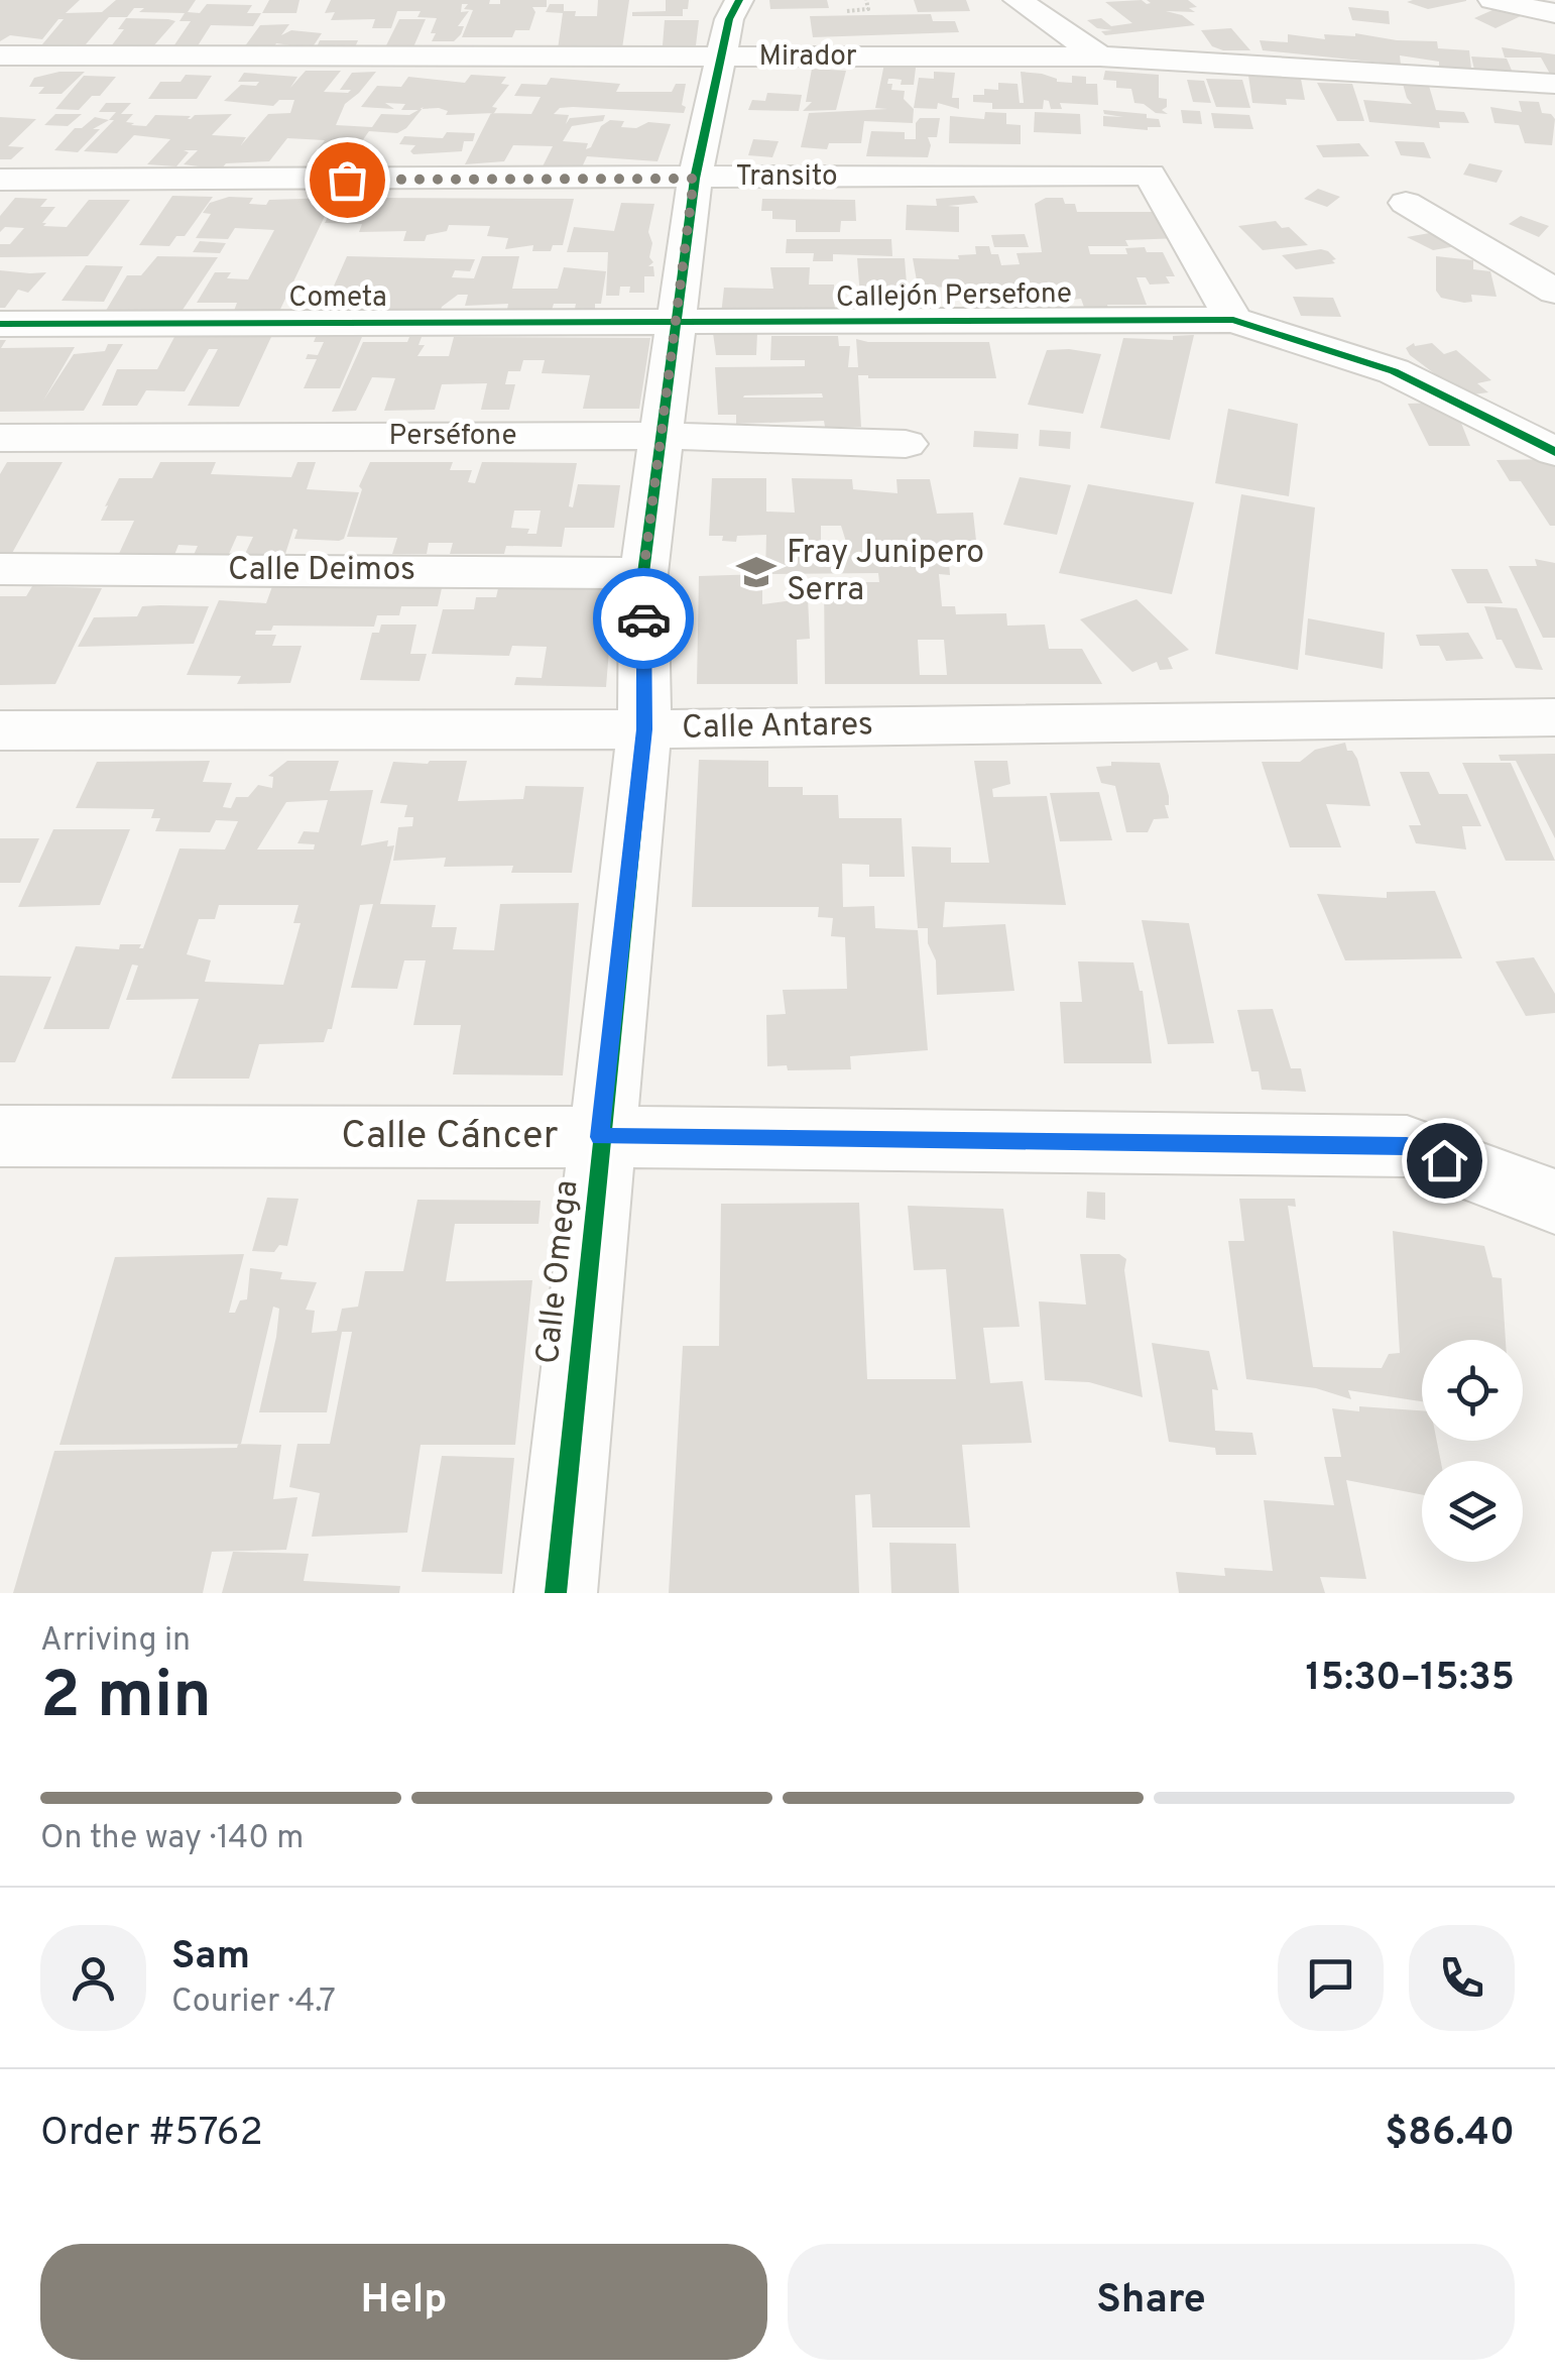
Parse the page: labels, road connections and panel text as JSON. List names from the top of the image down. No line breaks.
{"streets":{"street":["Mirador","Transito","Callejón Persefone","Cometa","Perséfone","Calle Deimos","Calle Antares","Calle Cáncer","Calle Omega"]},"crossings":[["Mirador","Calle Omega"],["Transito","Callejón Persefone"],["Transito","Calle Omega"],["Callejón Persefone","Cometa"],["Callejón Persefone","Calle Omega"],["Cometa","Calle Omega"],["Perséfone","Calle Omega"],["Calle Deimos","Calle Omega"],["Calle Antares","Calle Omega"],["Calle Cáncer","Calle Omega"]],"places":{"school or university":["Fray Junipero Serra"]},"page":{"heading":["2 min","Arriving in","15:30–15:35"],"panel":["Sam","Courier · 4.7","Order #5762","$86.40"],"bar":"On the way · 140 m","buttons":["Help","Share"]}}
